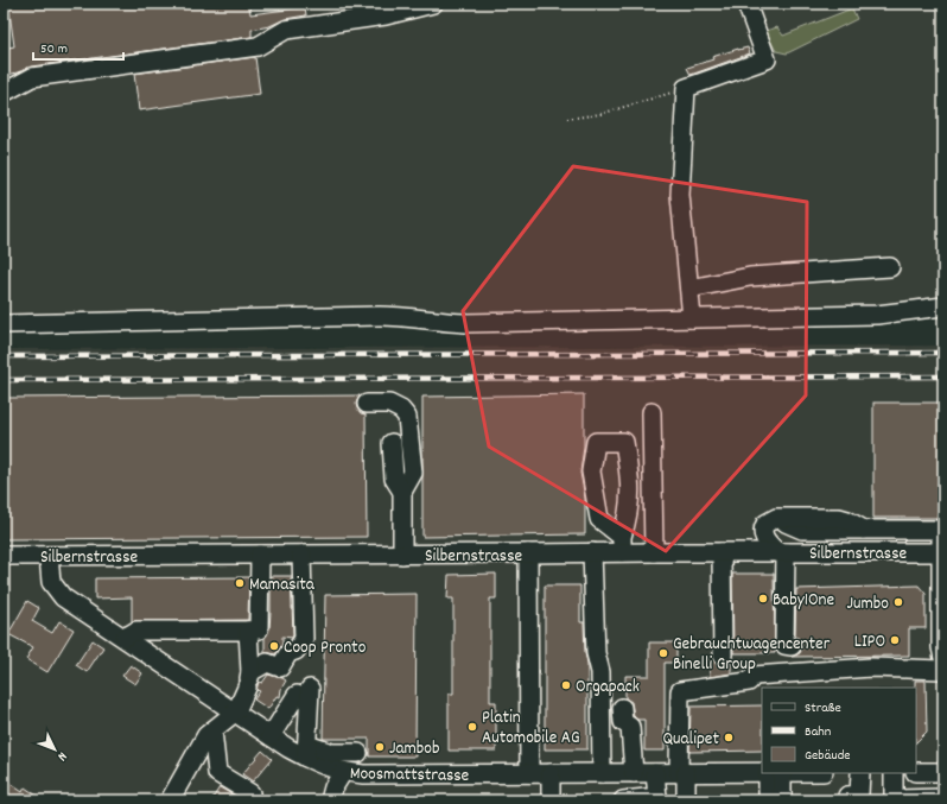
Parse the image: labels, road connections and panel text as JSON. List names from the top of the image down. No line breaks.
{"streets":{"street":["Silbernstrasse","Moosmattstrasse"]},"crossings":[["Silbernstrasse","Moosmattstrasse"]],"places":["Mamasita","Baby1One","Jumbo","LIPO","Coop Pronto","Gebrauchtwagencenter Binelli Group","Orgapack","Platin Automobile AG","Qualipet","Jambob"],"legend":["Straße","Bahn","Gebäude"],"scale_bar":"50 m","north":"bottom right"}
